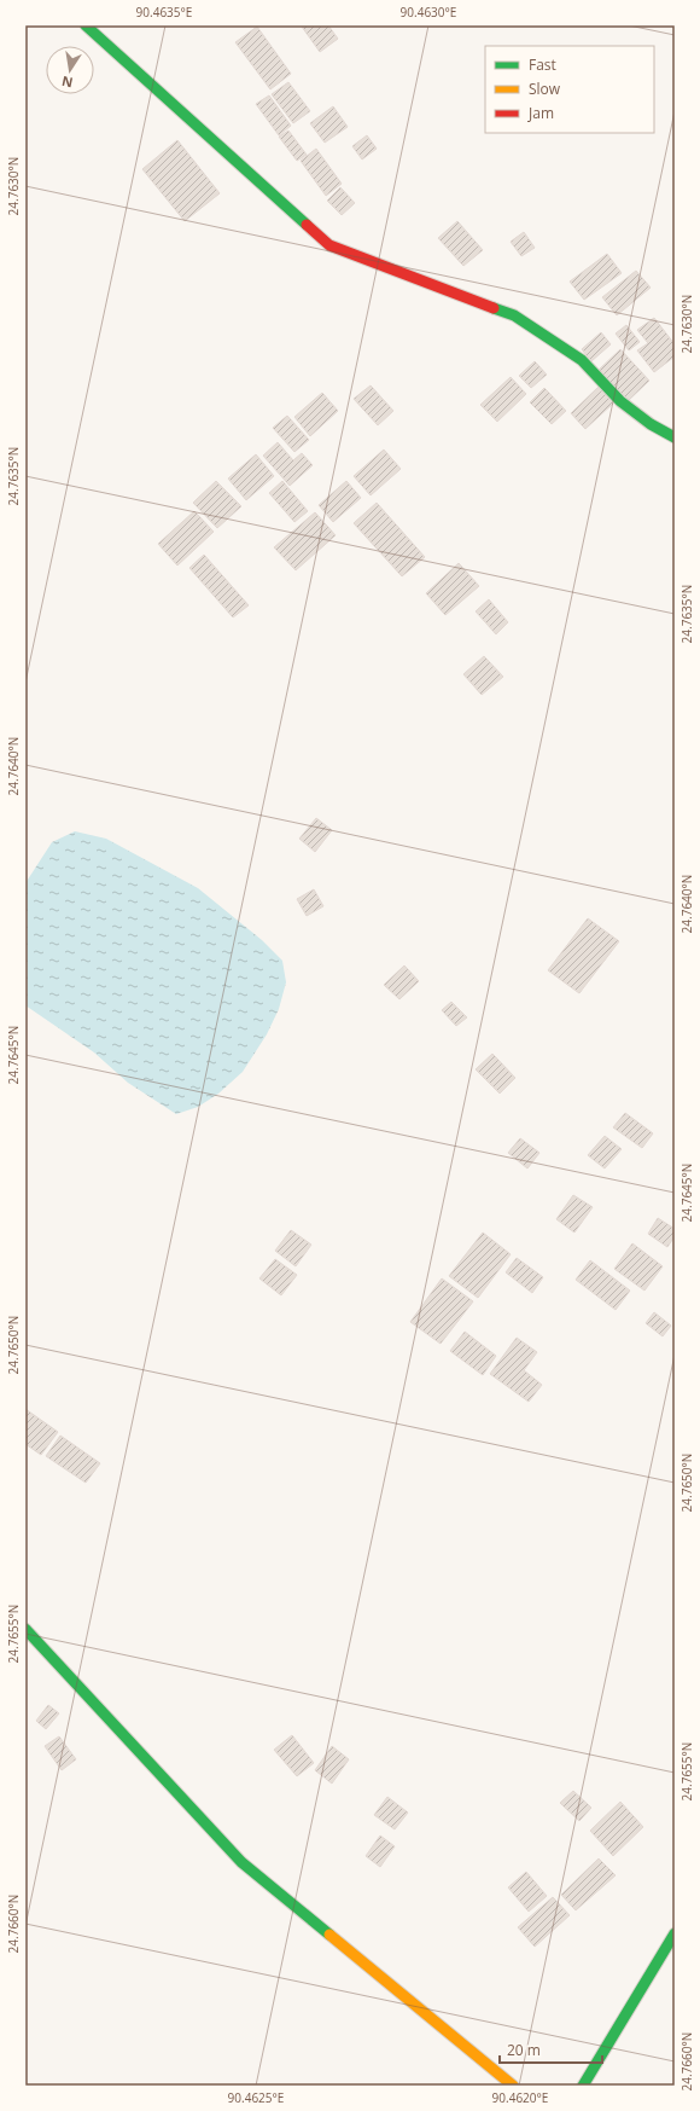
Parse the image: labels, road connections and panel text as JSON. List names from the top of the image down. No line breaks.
{"legend":["Fast","Slow","Jam"],"scale_bar":"20 m","north":"bottom","coordinates":["90.4635°E","90.4630°E","24.7630°N","24.7635°N","24.7640°N","24.7645°N","24.7650°N","24.7655°N","24.7660°N","90.4625°E","90.4620°E"]}
